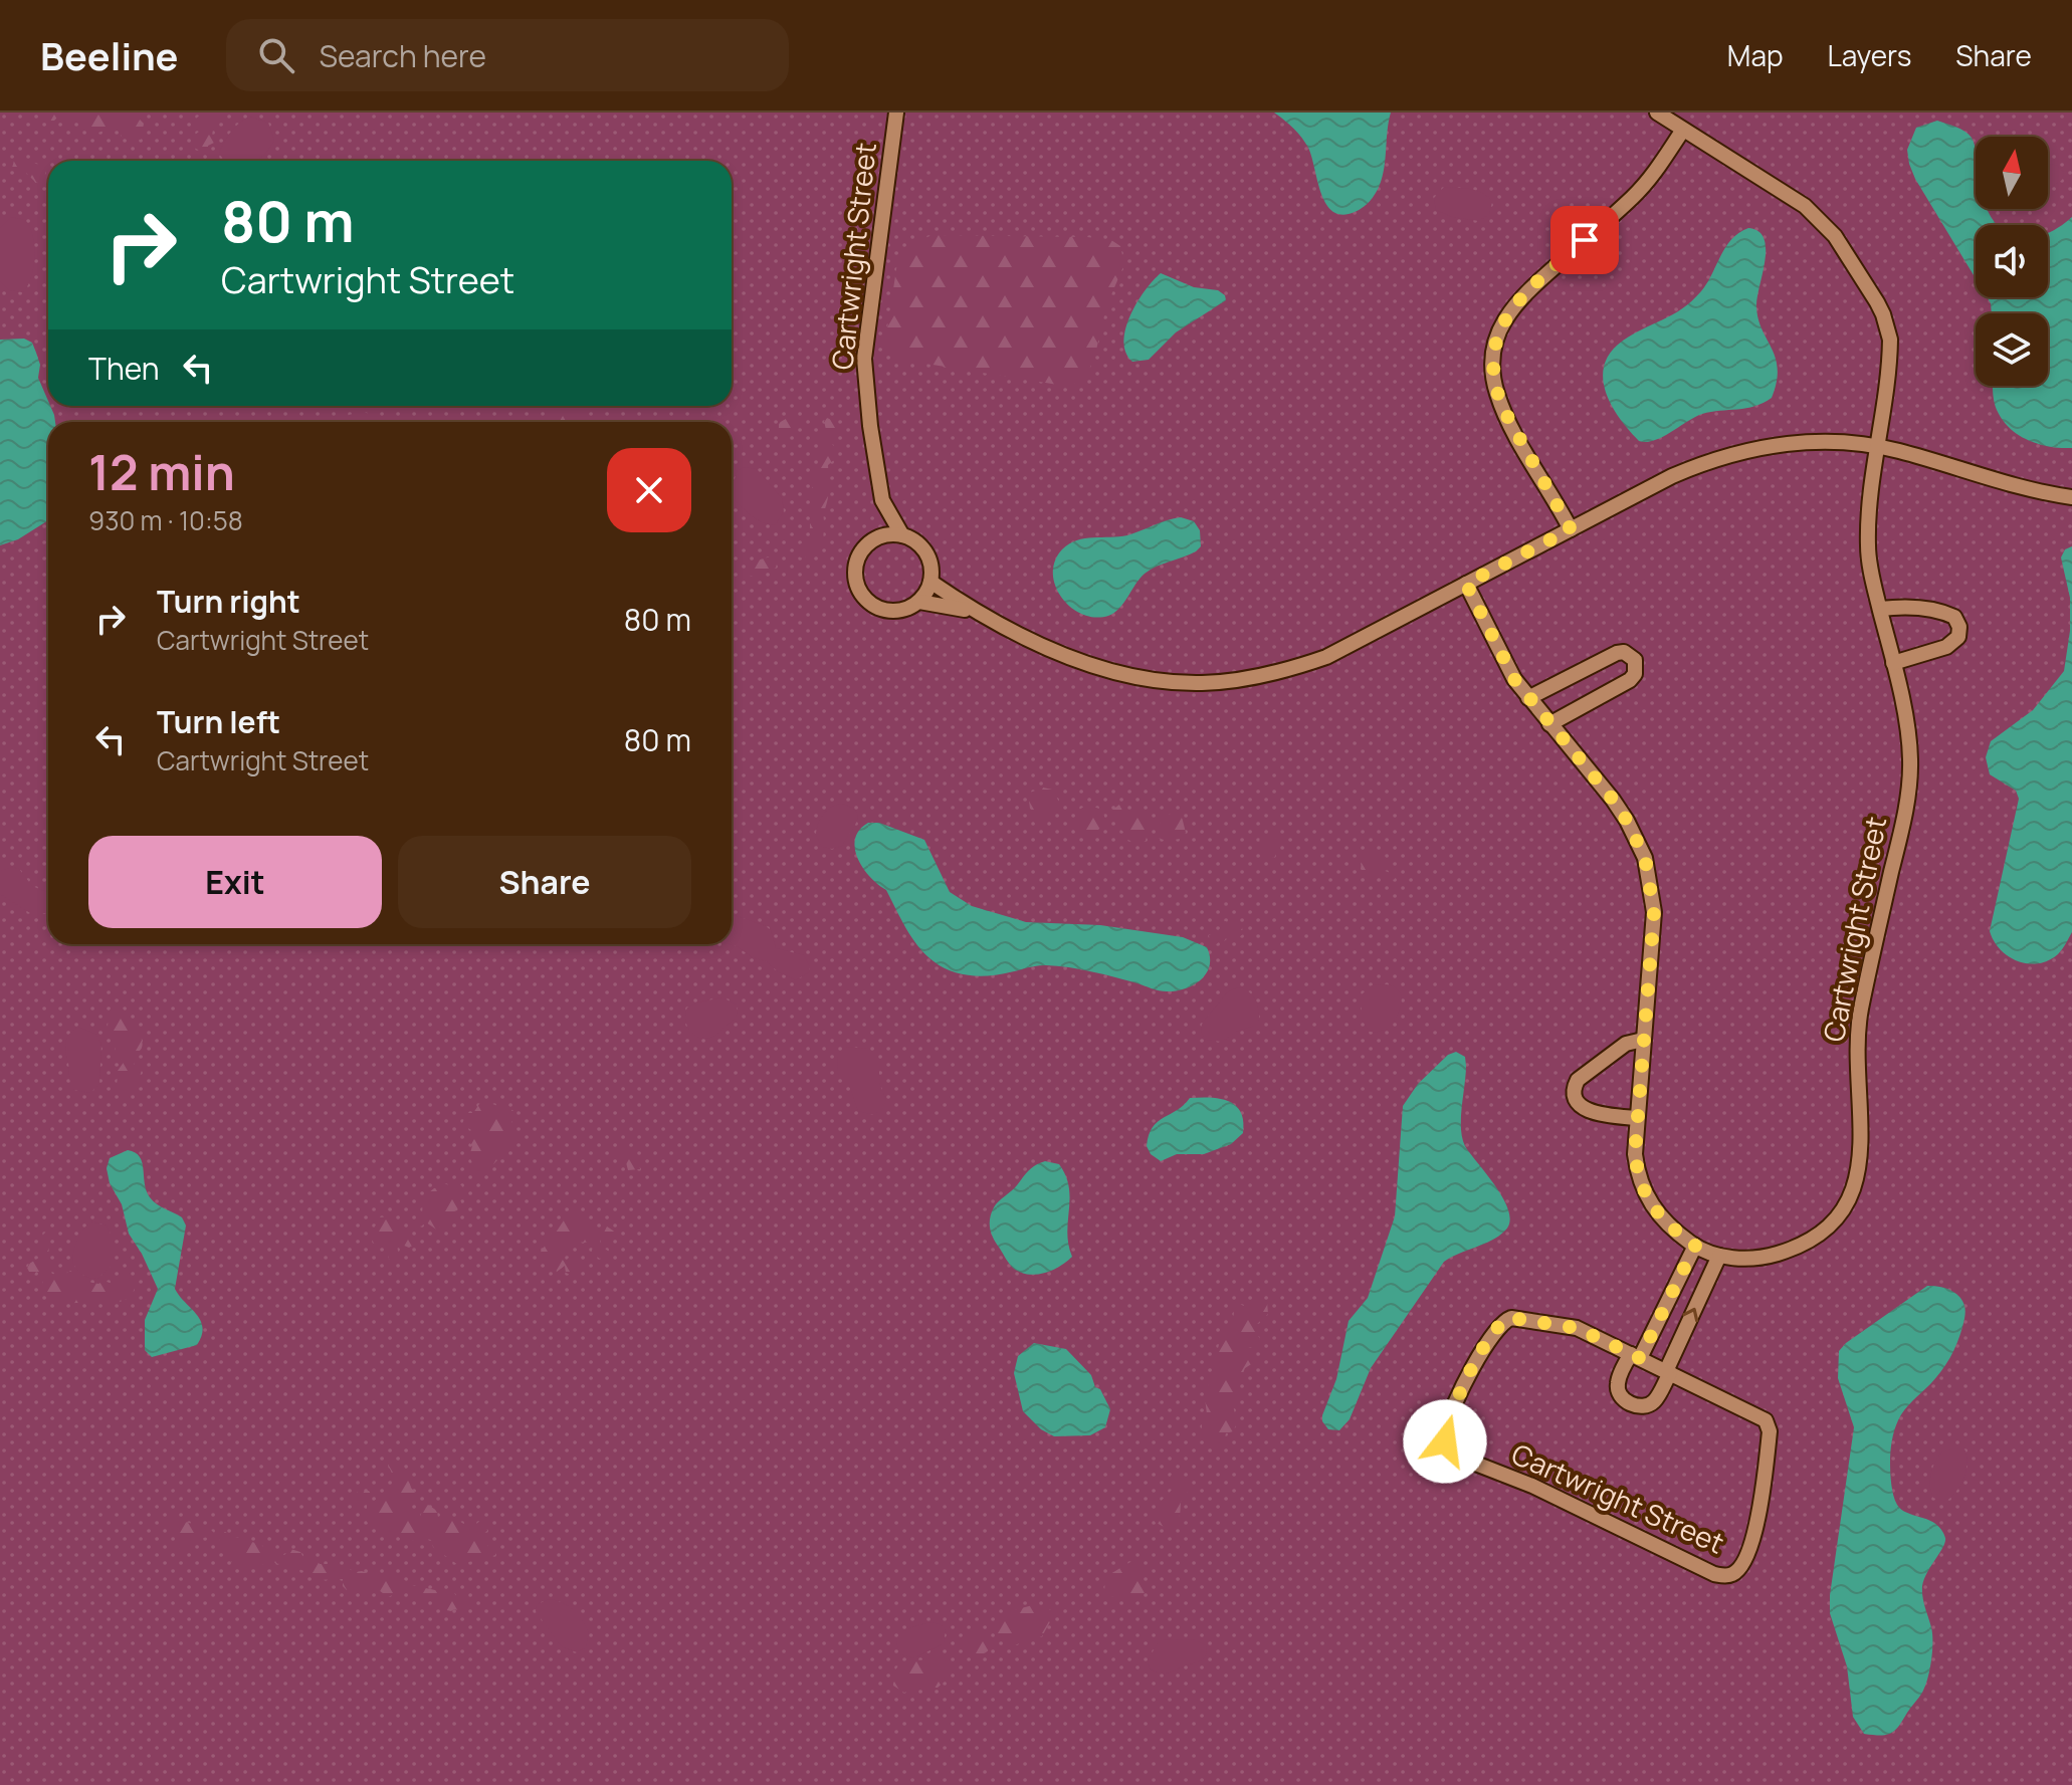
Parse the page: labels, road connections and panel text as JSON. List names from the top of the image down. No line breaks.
{"streets":{"street":["Cartwright Street"]},"north":"top","page":{"header":"Beeline","search":"Search here","nav":["Map","Layers","Share"],"turn":["80 m","Cartwright Street"],"then":"Then","heading":["12 min","930 m · 10:58"],"list":[{"name":"Turn right","note":"Cartwright Street","value":"80 m"},{"name":"Turn left","note":"Cartwright Street","value":"80 m"}],"buttons":["Exit","Share"]}}
